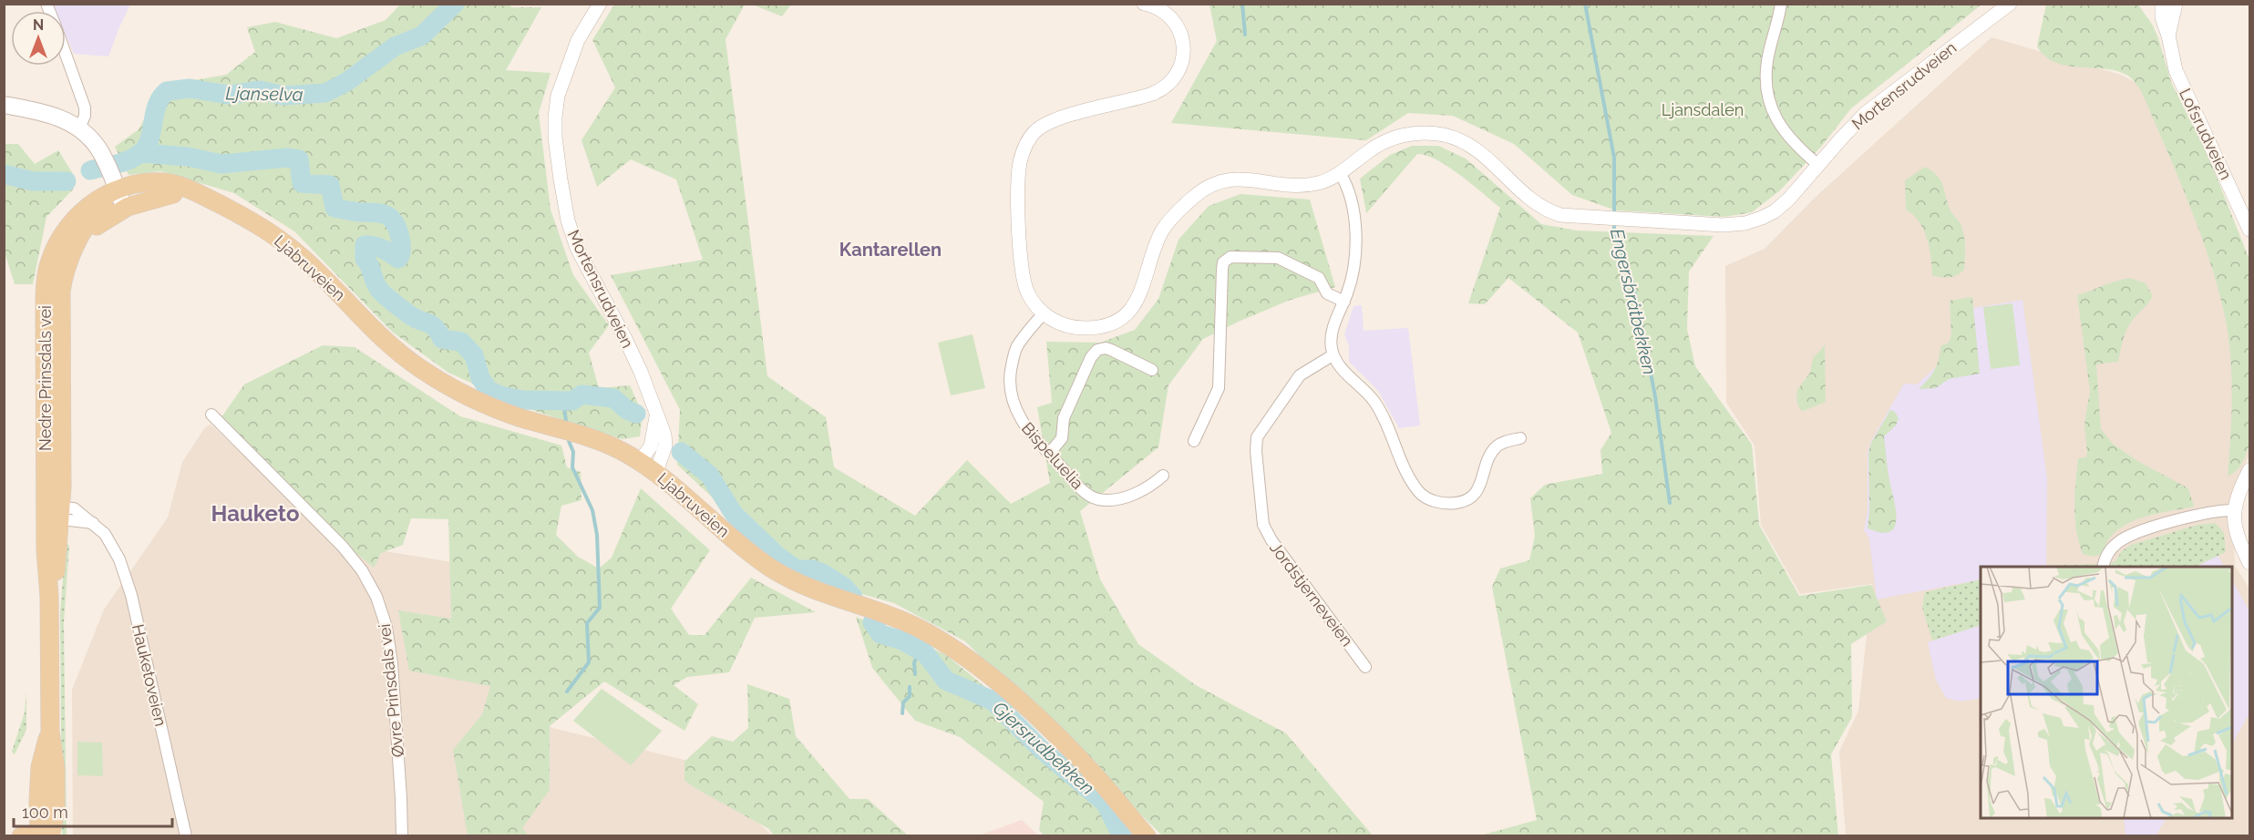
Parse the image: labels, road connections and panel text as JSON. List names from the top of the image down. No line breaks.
{"streets":{"main road":["Ljabruveien","Nedre Prinsdals vei"],"street":["Mortensrudveien","Lofsrudveien","Bispeluelia","Jordstjerneveien","Hauketoveien","Øvre Prinsdals vei"]},"crossings":[["Mortensrudveien","Ljabruveien"],["Mortensrudveien","Bispeluelia"],["Ljabruveien","Nedre Prinsdals vei"],["Nedre Prinsdals vei","Hauketoveien"]],"districts":["Kantarellen","Hauketo"],"water":["Ljanselva","Engersbråtbekken","Gjersrudbekken"],"parks":["Ljansdalen"],"scale_bar":"100 m","north":"top"}
